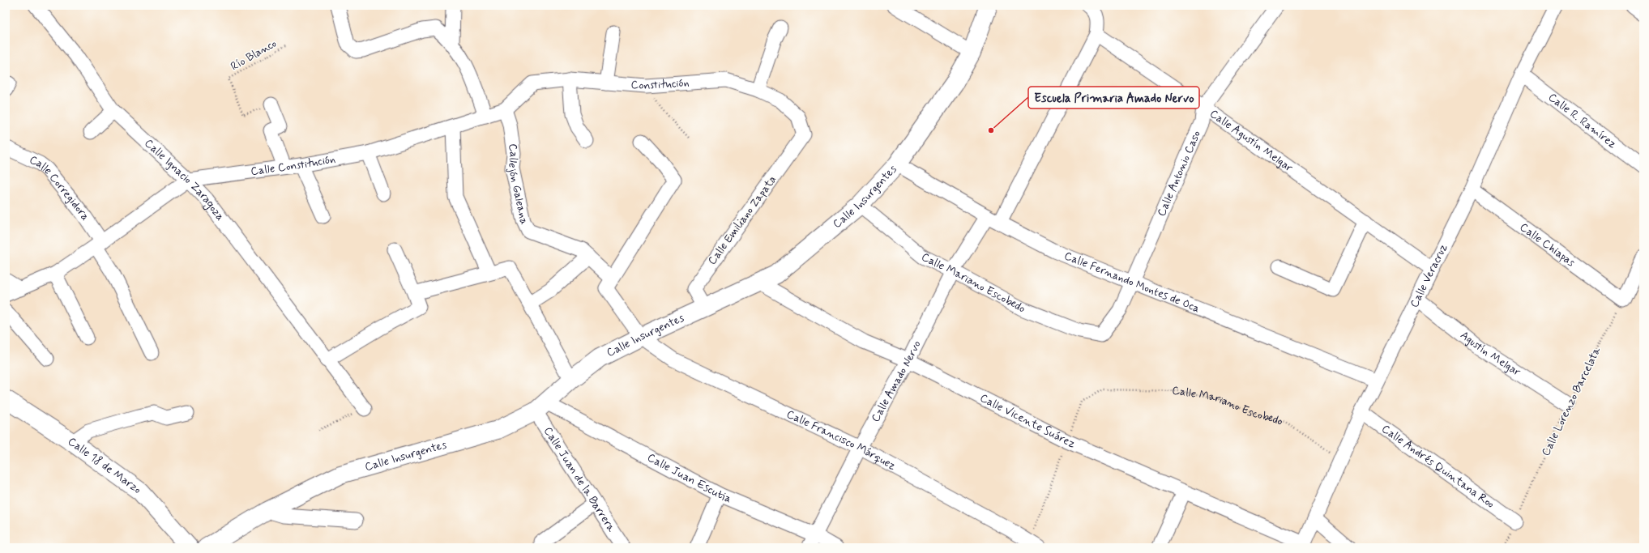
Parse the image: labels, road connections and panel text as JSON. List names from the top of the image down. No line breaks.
{"streets":{"main road":["Calle Insurgentes","Calle 18 de Marzo"],"street":["Constitución","Calle R. Ramírez","Calle Agustín Melgar","Calle Constitución","Calle Antonio Caso","Calle Ignacio Zaragoza","Callejón Galeana","Calle Corregidora","Calle Emiliano Zapata","Calle Chiapas","Calle Veracruz","Calle Mariano Escobedo","Calle Fernando Montes de Oca","Agustín Melgar","Calle Amado Nervo","Calle Vicente Suárez","Calle Francisco Márquez","Calle Andrés Quintana Roo","Calle Juan Escutia","Calle Juan de la Barrera"],"path":["Río Blanco","Calle Lorenzo Barcelata"]},"crossings":[["Constitución","Calle Constitución"],["Constitución","Callejón Galeana"],["Constitución","Calle Emiliano Zapata"],["Calle R. Ramírez","Calle Veracruz"],["Calle Agustín Melgar","Calle Antonio Caso"],["Calle Agustín Melgar","Calle Veracruz"],["Calle Constitución","Calle Ignacio Zaragoza"],["Calle Constitución","Callejón Galeana"],["Calle Constitución","Calle Corregidora"],["Calle Antonio Caso","Calle Mariano Escobedo"],["Calle Antonio Caso","Calle Fernando Montes de Oca"],["Calle Insurgentes","Calle Emiliano Zapata"],["Calle Insurgentes","Calle Mariano Escobedo"],["Calle Insurgentes","Calle Fernando Montes de Oca"],["Calle Insurgentes","Calle Vicente Suárez"],["Calle Insurgentes","Calle Francisco Márquez"],["Calle Insurgentes","Calle Juan Escutia"],["Calle Insurgentes","Calle Juan de la Barrera"],["Calle Chiapas","Calle Veracruz"],["Calle Chiapas","Calle Lorenzo Barcelata"],["Calle Veracruz","Calle Mariano Escobedo"],["Calle Veracruz","Calle Fernando Montes de Oca"],["Calle Veracruz","Agustín Melgar"],["Calle Veracruz","Calle Vicente Suárez"],["Calle Veracruz","Calle Andrés Quintana Roo"],["Calle Mariano Escobedo","Calle Amado Nervo"],["Calle Mariano Escobedo","Calle Vicente Suárez"],["Calle Fernando Montes de Oca","Calle Amado Nervo"],["Agustín Melgar","Calle Lorenzo Barcelata"],["Calle Amado Nervo","Calle Vicente Suárez"],["Calle Amado Nervo","Calle Francisco Márquez"],["Calle Amado Nervo","Calle Juan Escutia"],["Calle Lorenzo Barcelata","Calle Andrés Quintana Roo"],["Calle Juan Escutia","Calle Juan de la Barrera"]],"places":["Escuela Primaria Amado Nervo"]}
